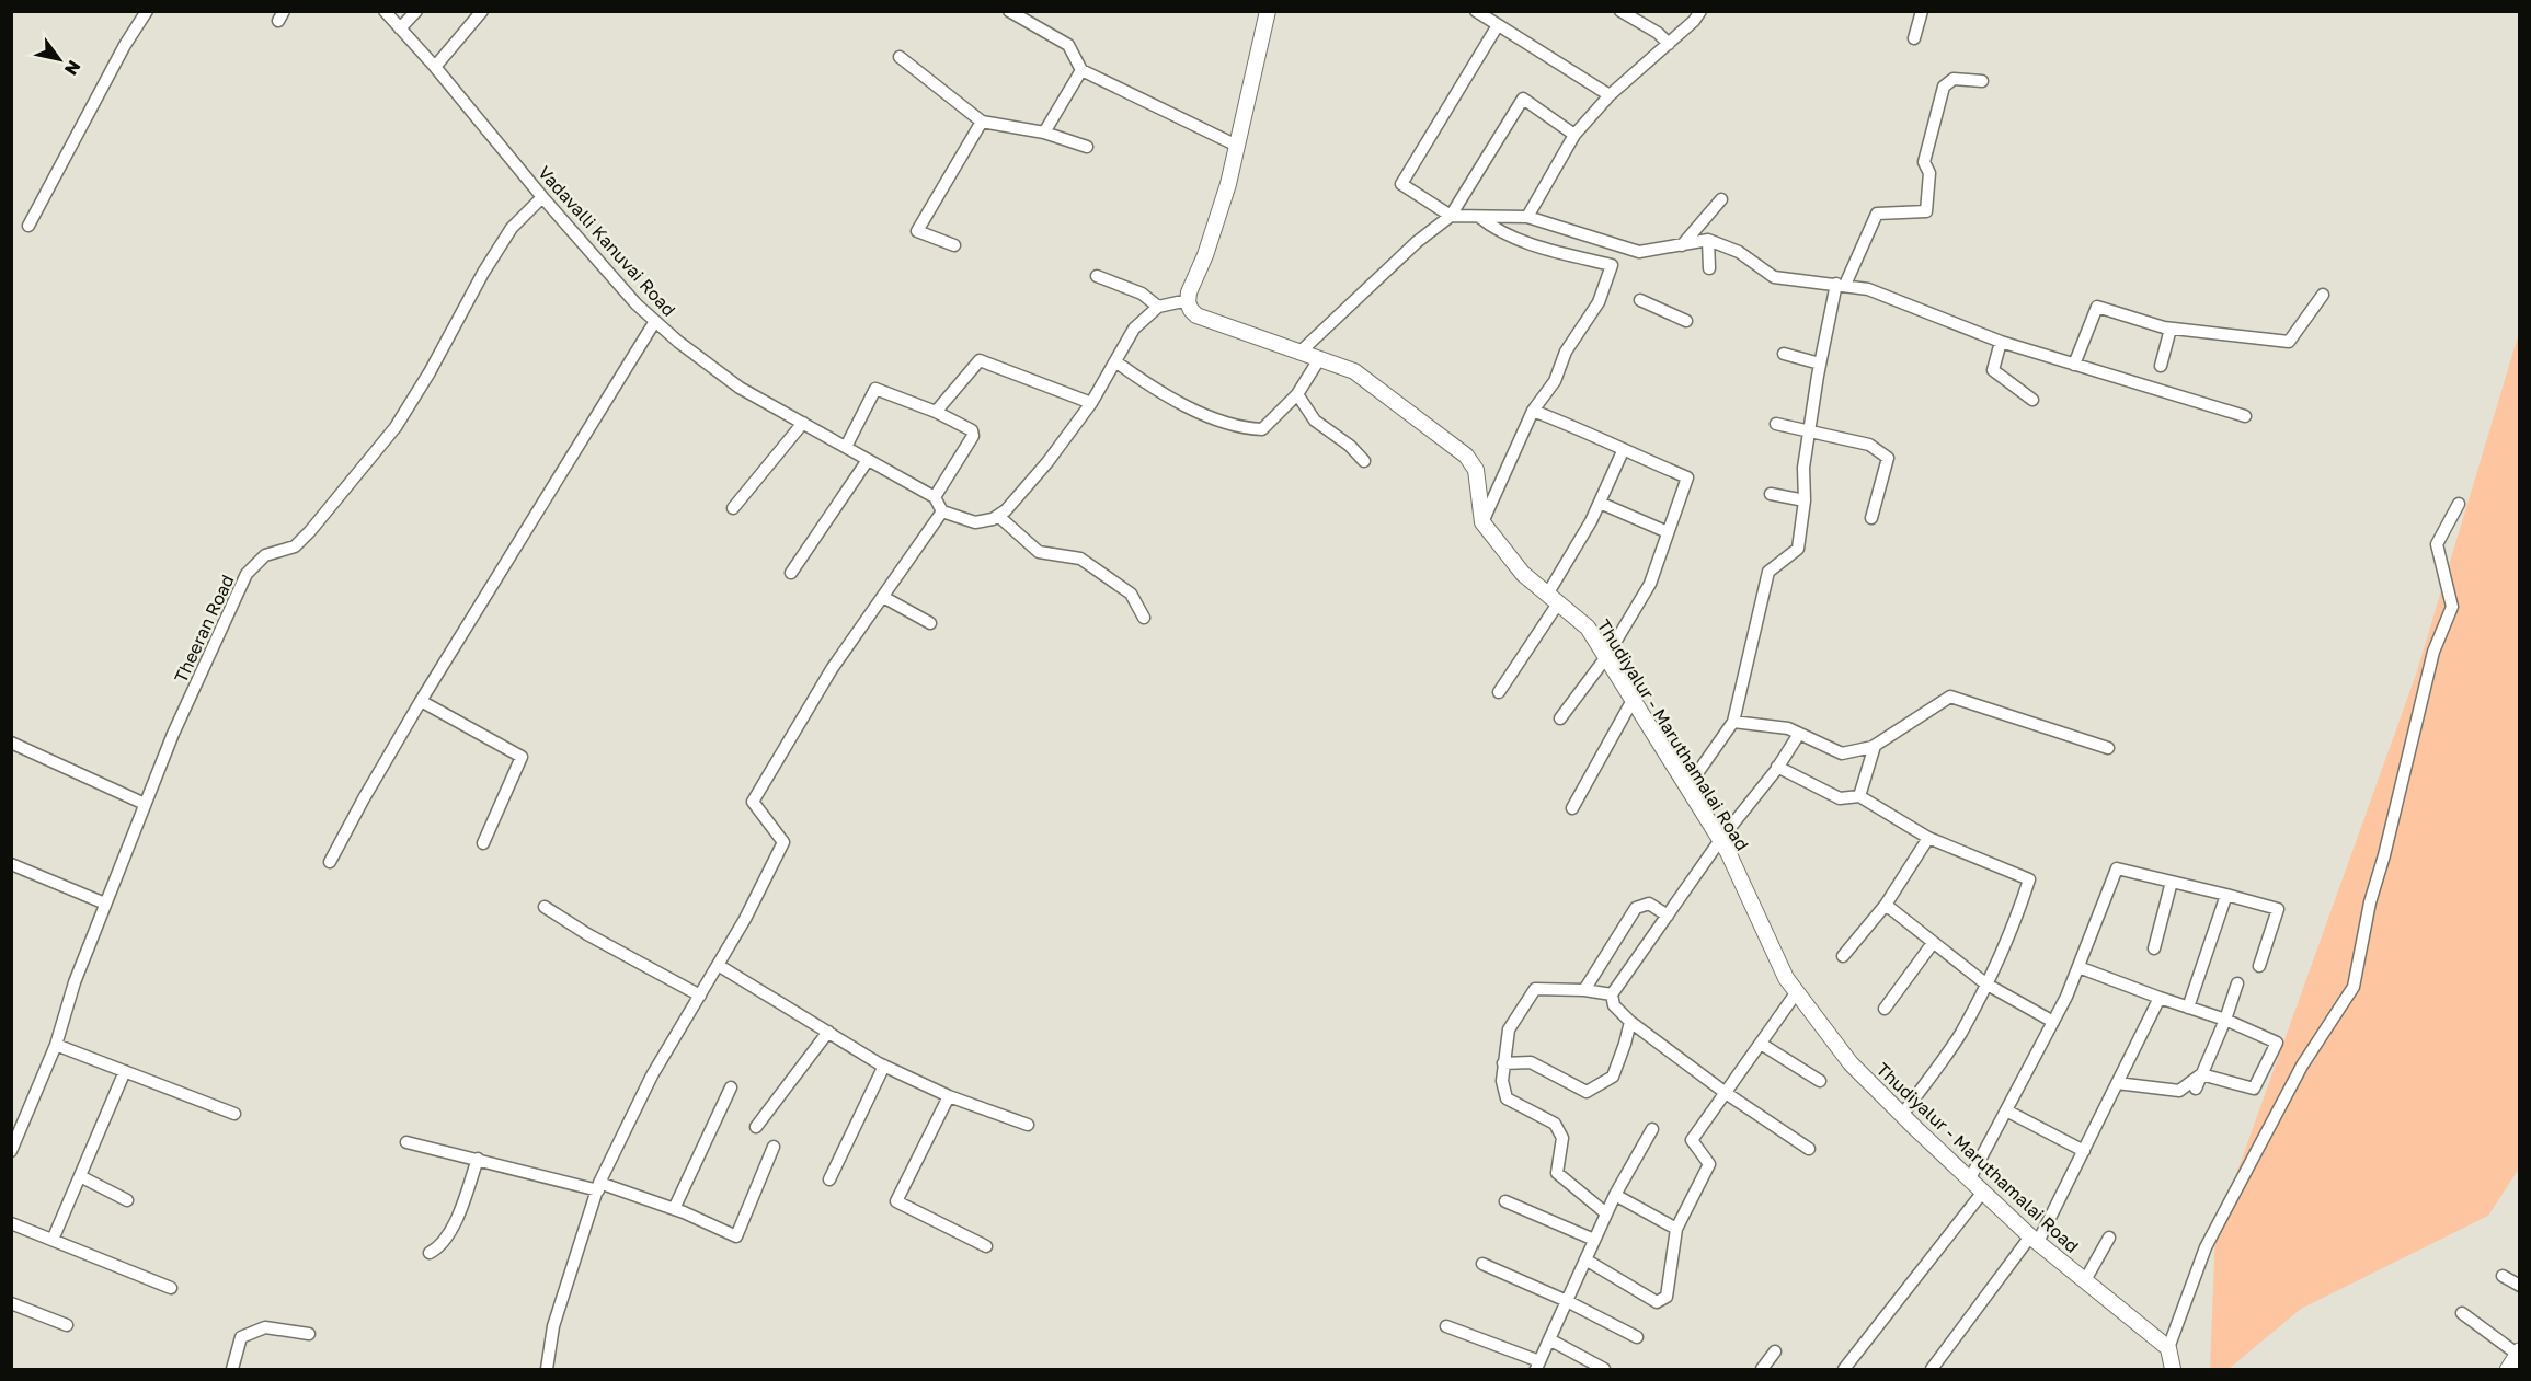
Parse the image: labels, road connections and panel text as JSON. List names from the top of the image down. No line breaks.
{"streets":{"main road":["Thudiyalur - Maruthamalai Road"],"street":["Vadavalli Kanuvai Road","Theeran Road"]},"crossings":[["Vadavalli Kanuvai Road","Theeran Road"]],"north":"bottom right"}
